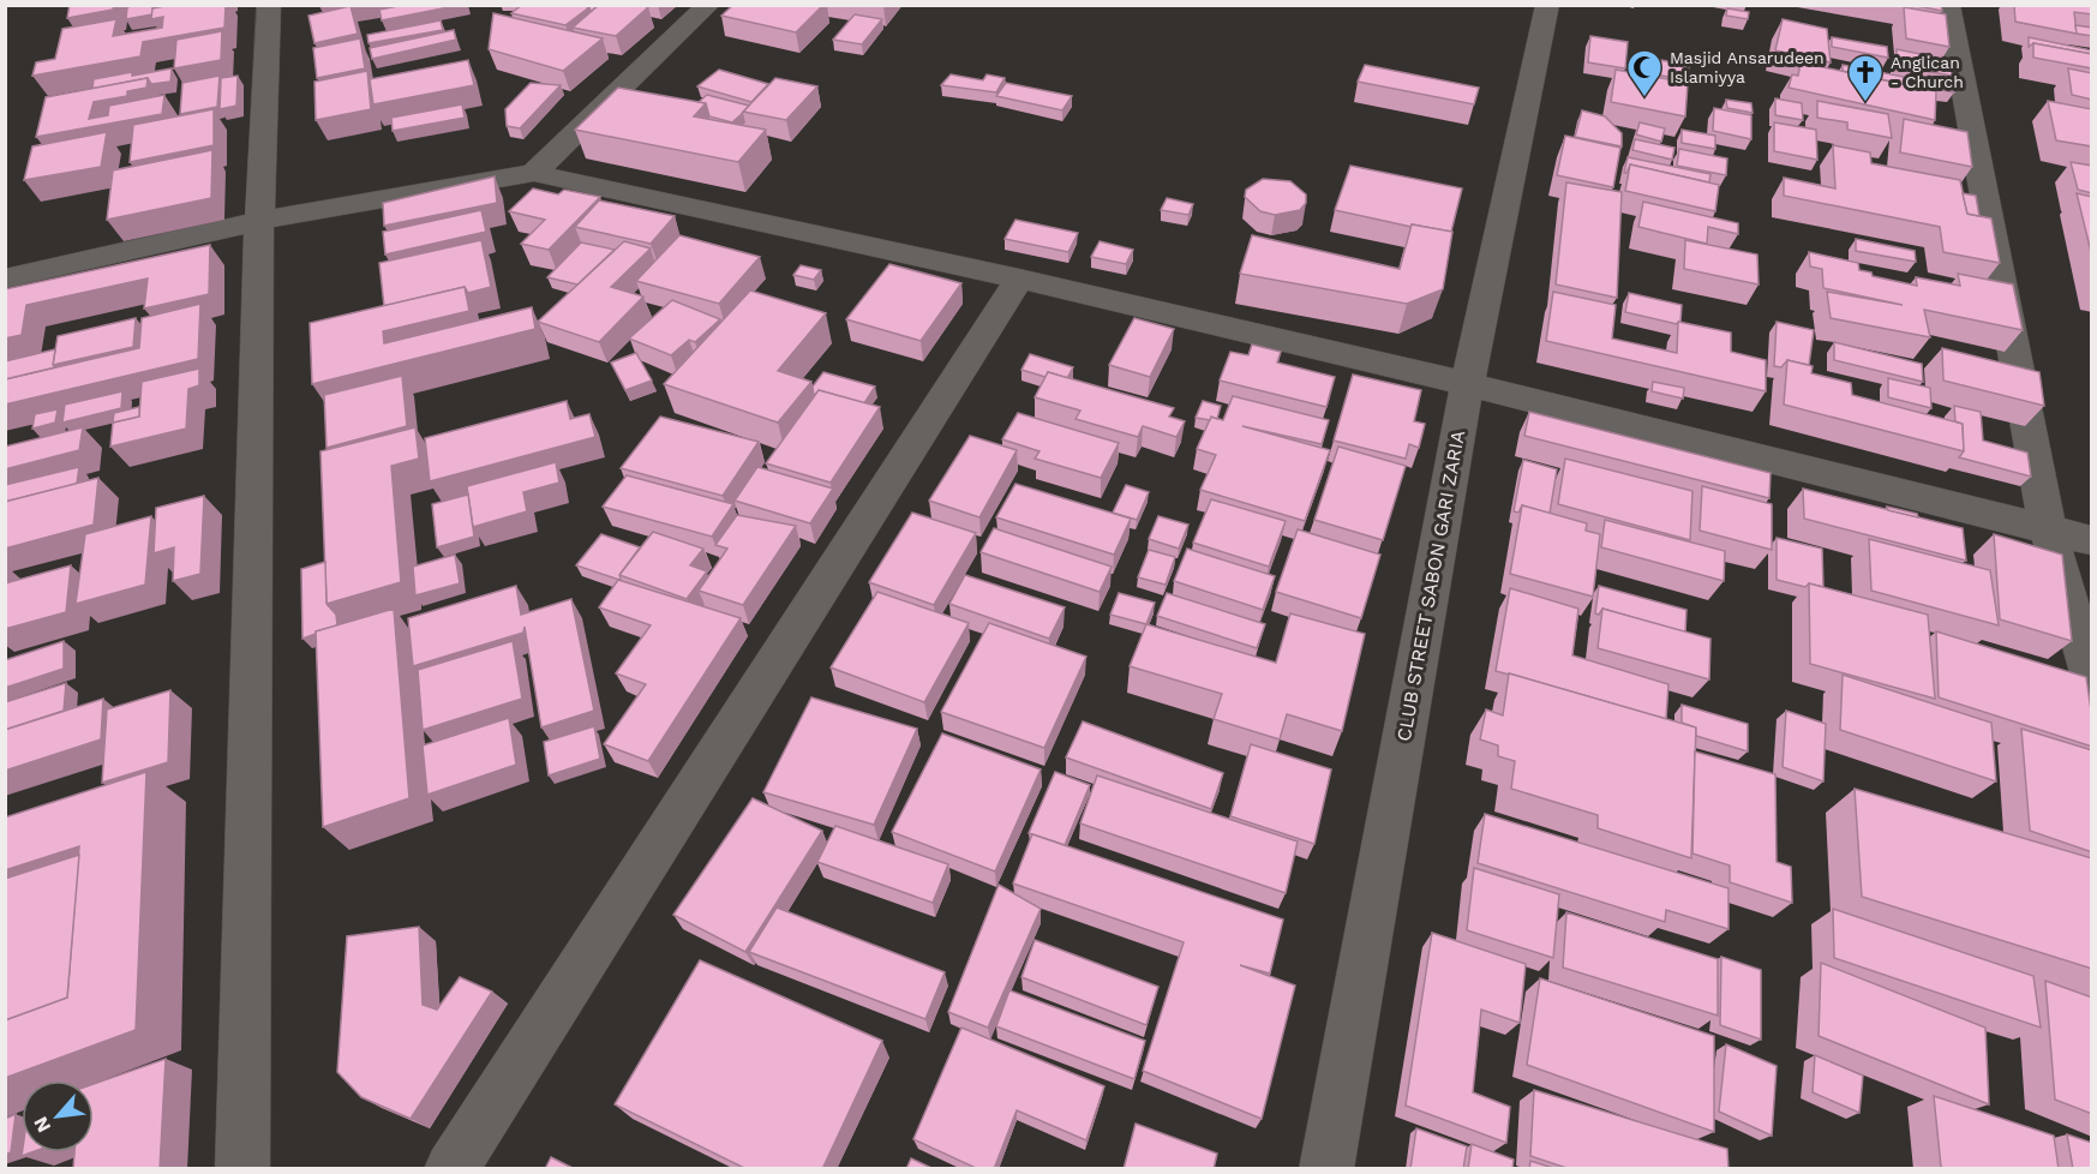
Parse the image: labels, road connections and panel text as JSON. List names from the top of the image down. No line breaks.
{"streets":{"street":["CLUB STREET SABON GARI ZARIA"]},"places":{"mosque":["Masjid Ansarudeen Islamiyya"],"church":["Anglican - Church"]},"north":"bottom left"}
